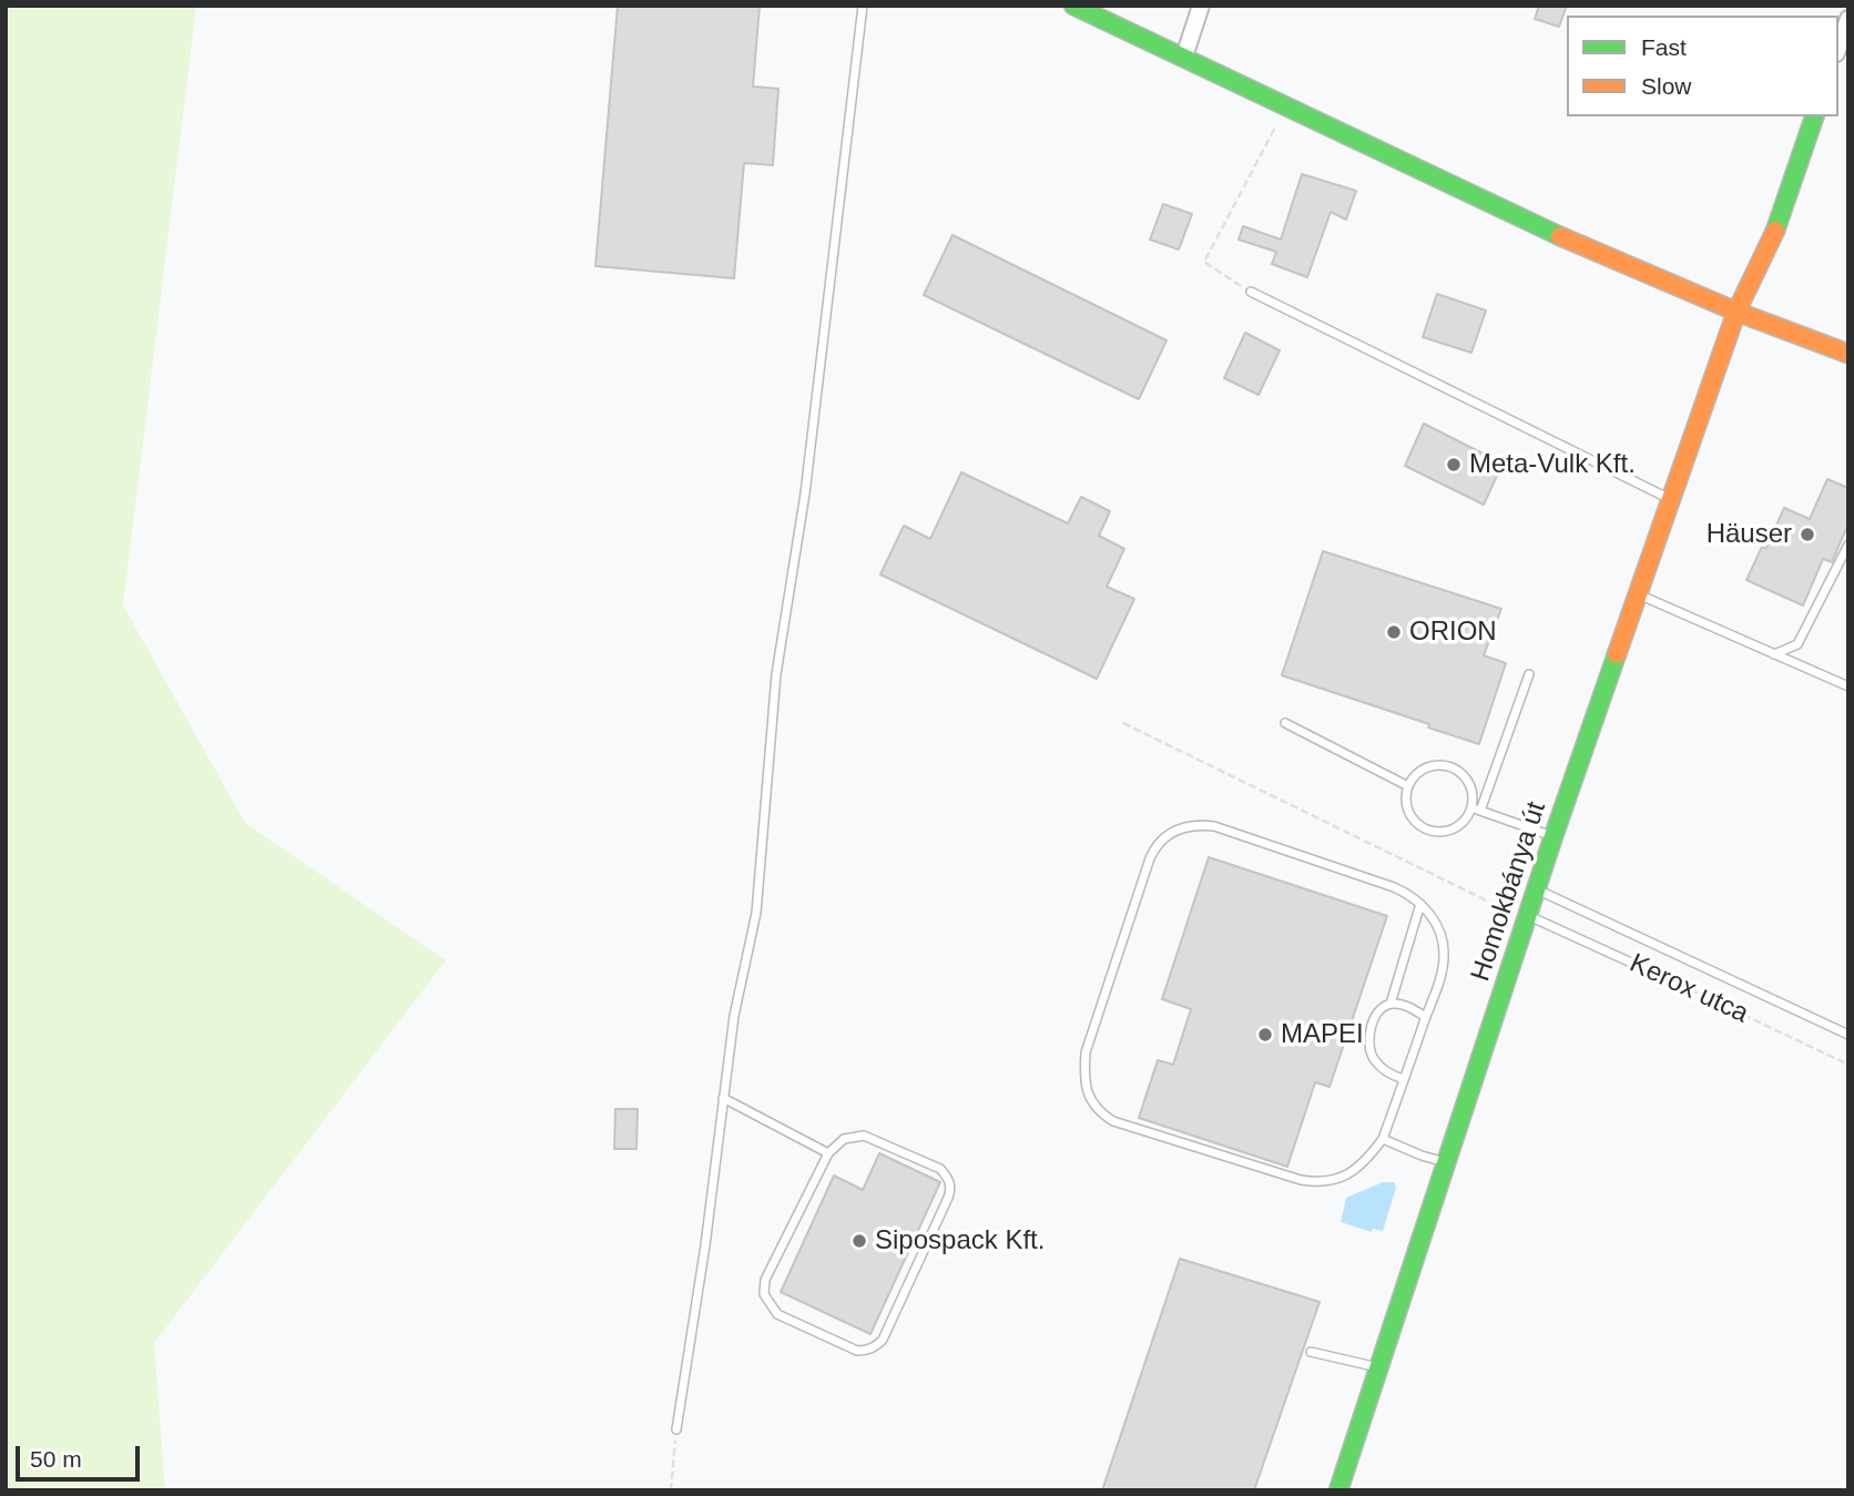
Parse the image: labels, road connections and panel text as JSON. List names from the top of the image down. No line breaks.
{"streets":{"street":["Homokbánya út"],"lane":["Kerox utca"]},"crossings":[["Homokbánya út","Kerox utca"]],"places":["Meta-Vulk Kft.","Häuser","ORION","MAPEI","Sipospack Kft."],"legend":["Fast","Slow"],"scale_bar":"50 m"}
